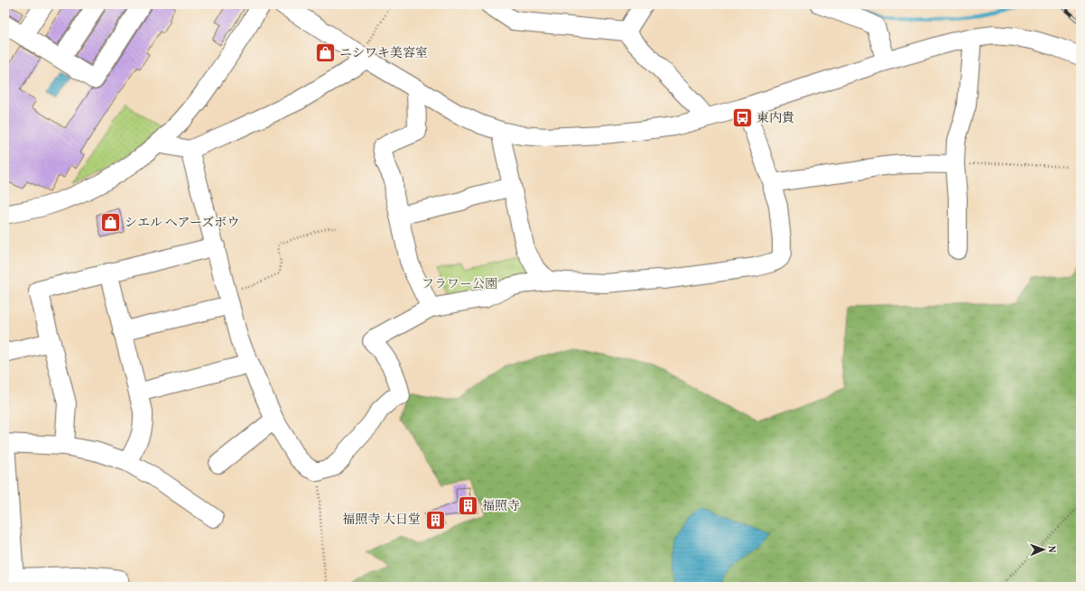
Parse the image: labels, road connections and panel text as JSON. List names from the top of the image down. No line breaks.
{"parks":["フラワー公園"],"places":{"shop":["ニシワキ美容室","シエル ヘアーズボウ"],"bus stop":["東内貴"],"building":["福照寺","福照寺 大日堂"]},"north":"right"}
